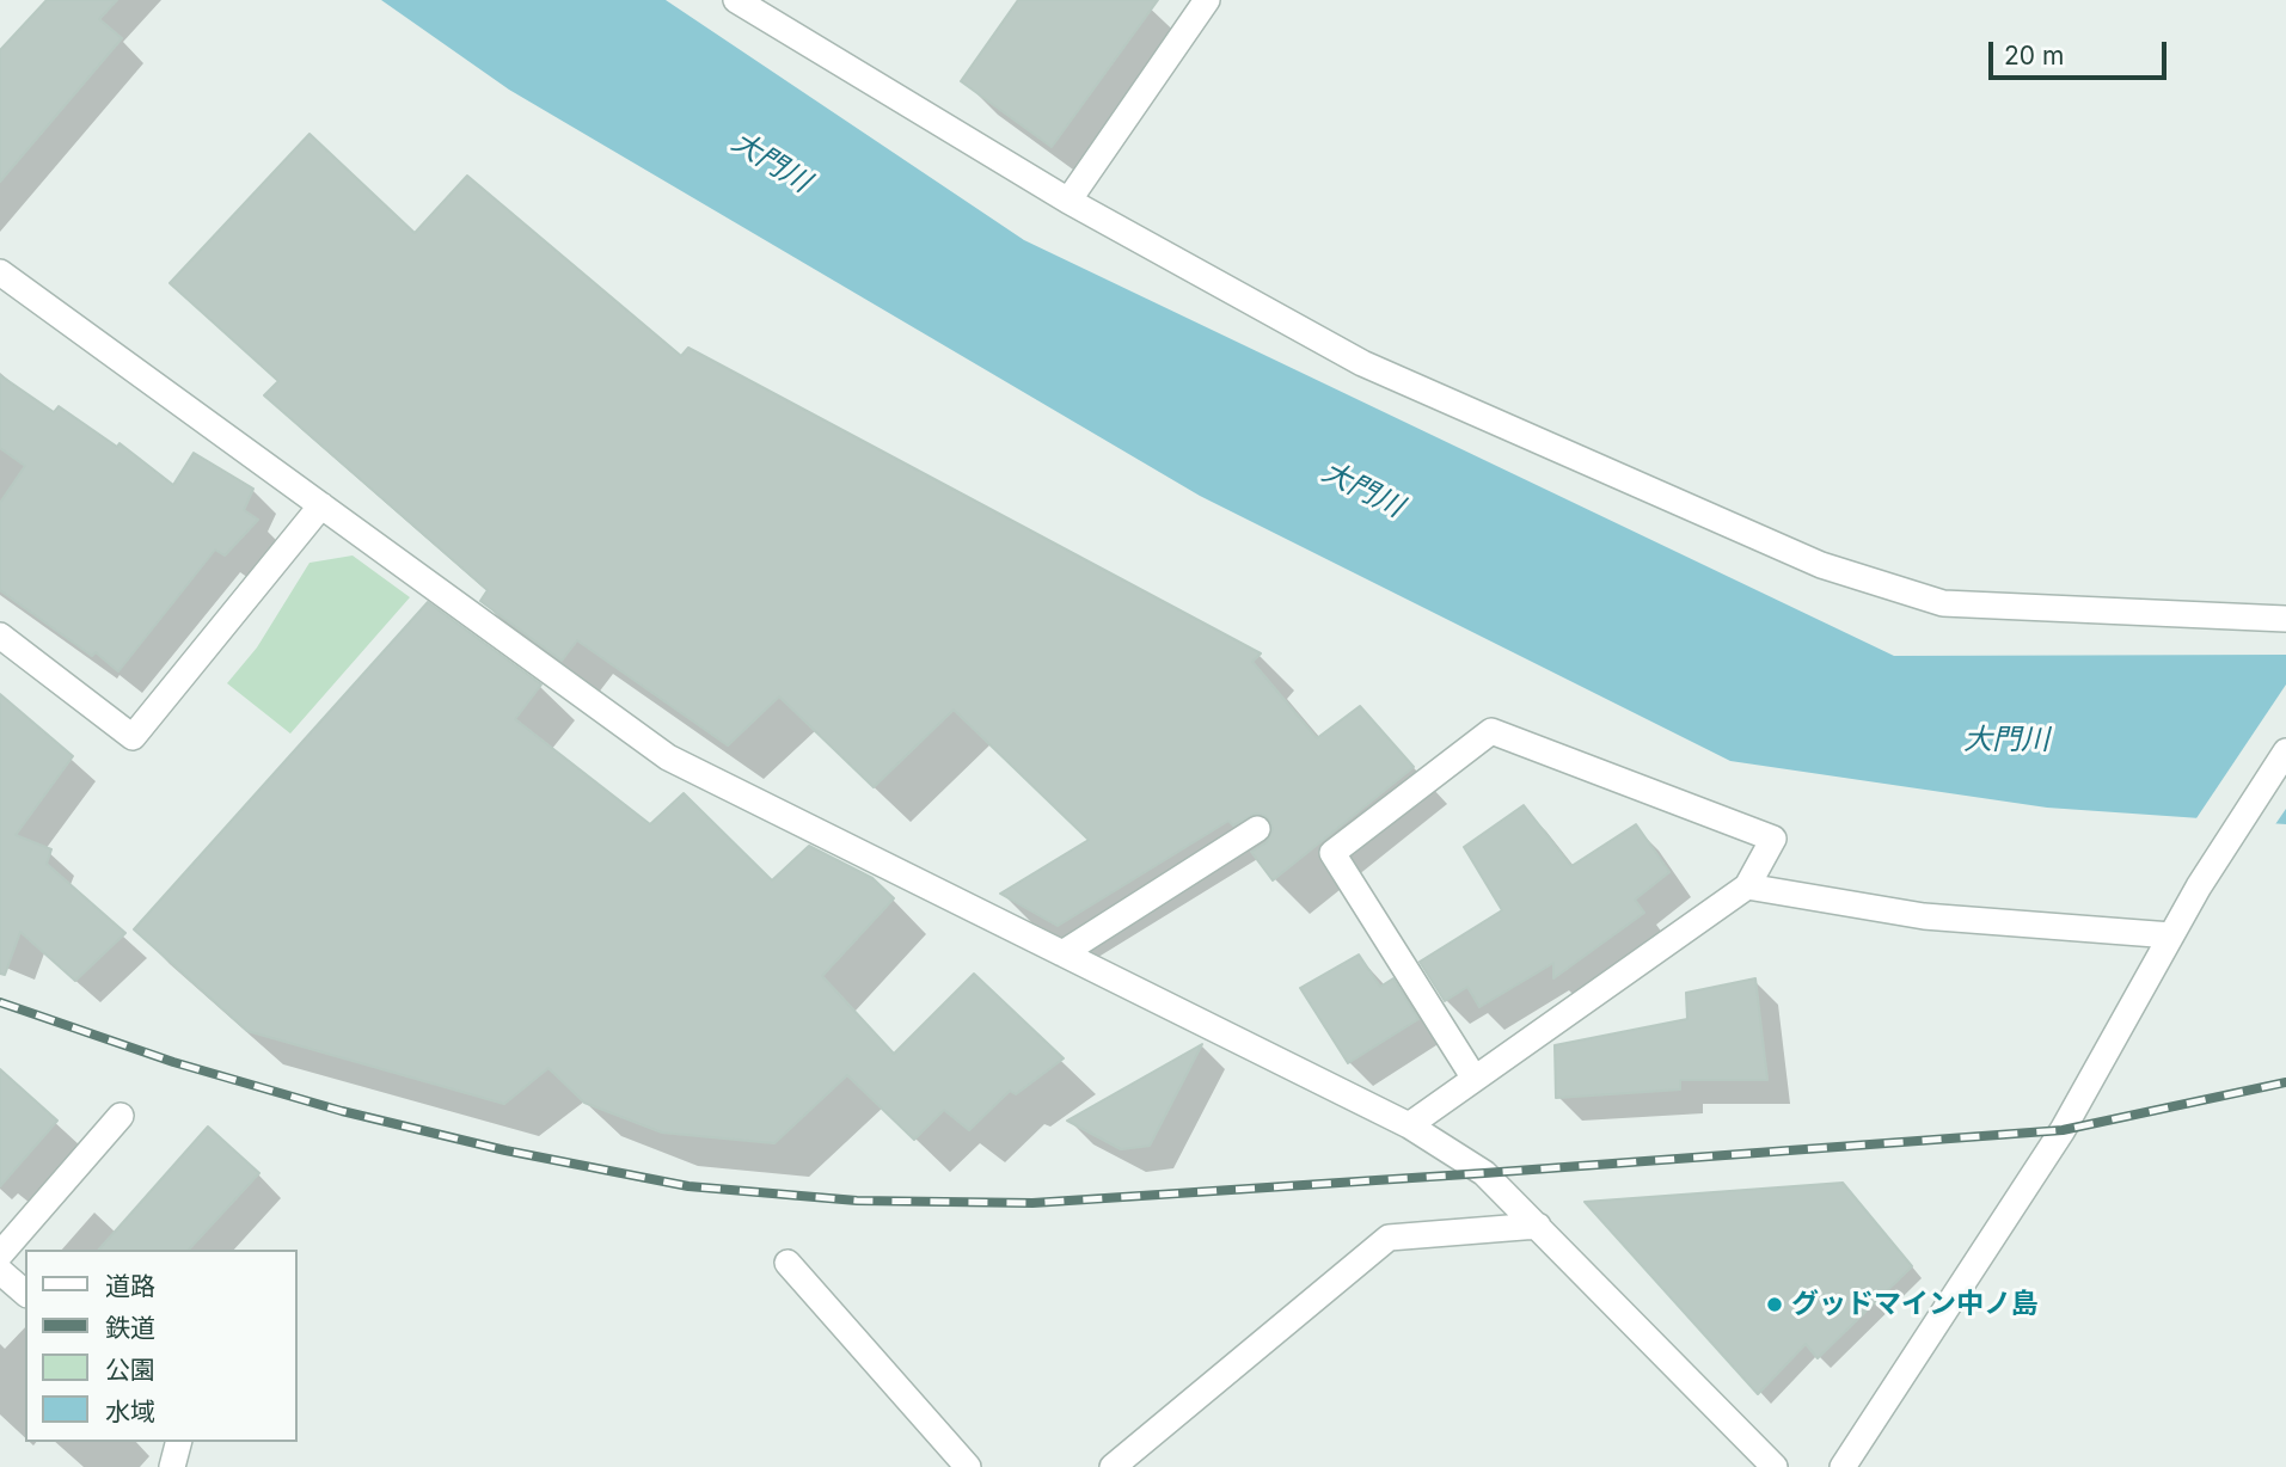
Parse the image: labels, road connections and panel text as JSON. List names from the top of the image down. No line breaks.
{"water":["大門川"],"places":["グッドマイン中ノ島"],"legend":["道路","鉄道","公園","水域"],"scale_bar":"20 m"}
